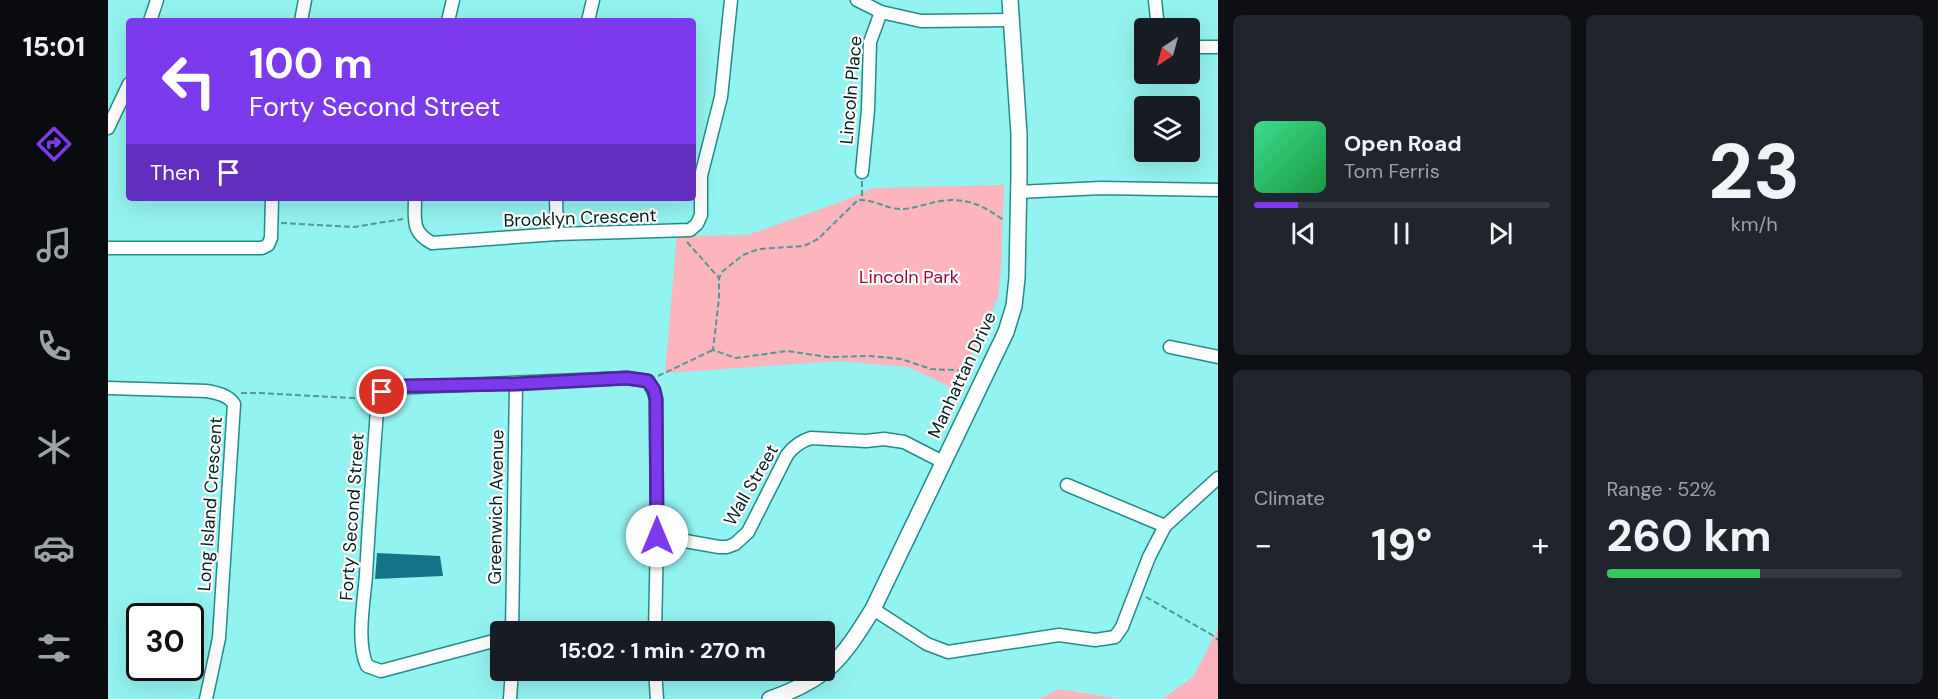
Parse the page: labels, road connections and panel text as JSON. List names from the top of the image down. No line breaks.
{"streets":{"street":["Lincoln Place","Brooklyn Crescent","Manhattan Drive","Wall Street","Long Island Crescent","Greenwich Avenue","Forty Second Street"]},"crossings":[["Manhattan Drive","Wall Street"]],"parks":["Lincoln Park"],"north":"bottom left","page":{"tabs":"15:01","tile":[["23","km/h"],"Climate",["Range · 52%","260 km"]],"turn":["100 m","Forty Second Street"],"song":["Open Road","Tom Ferris"],"then":"Then","heat":["−","19°","+"],"limit":"30","trip":"15:02 · 1 min · 270 m"}}
